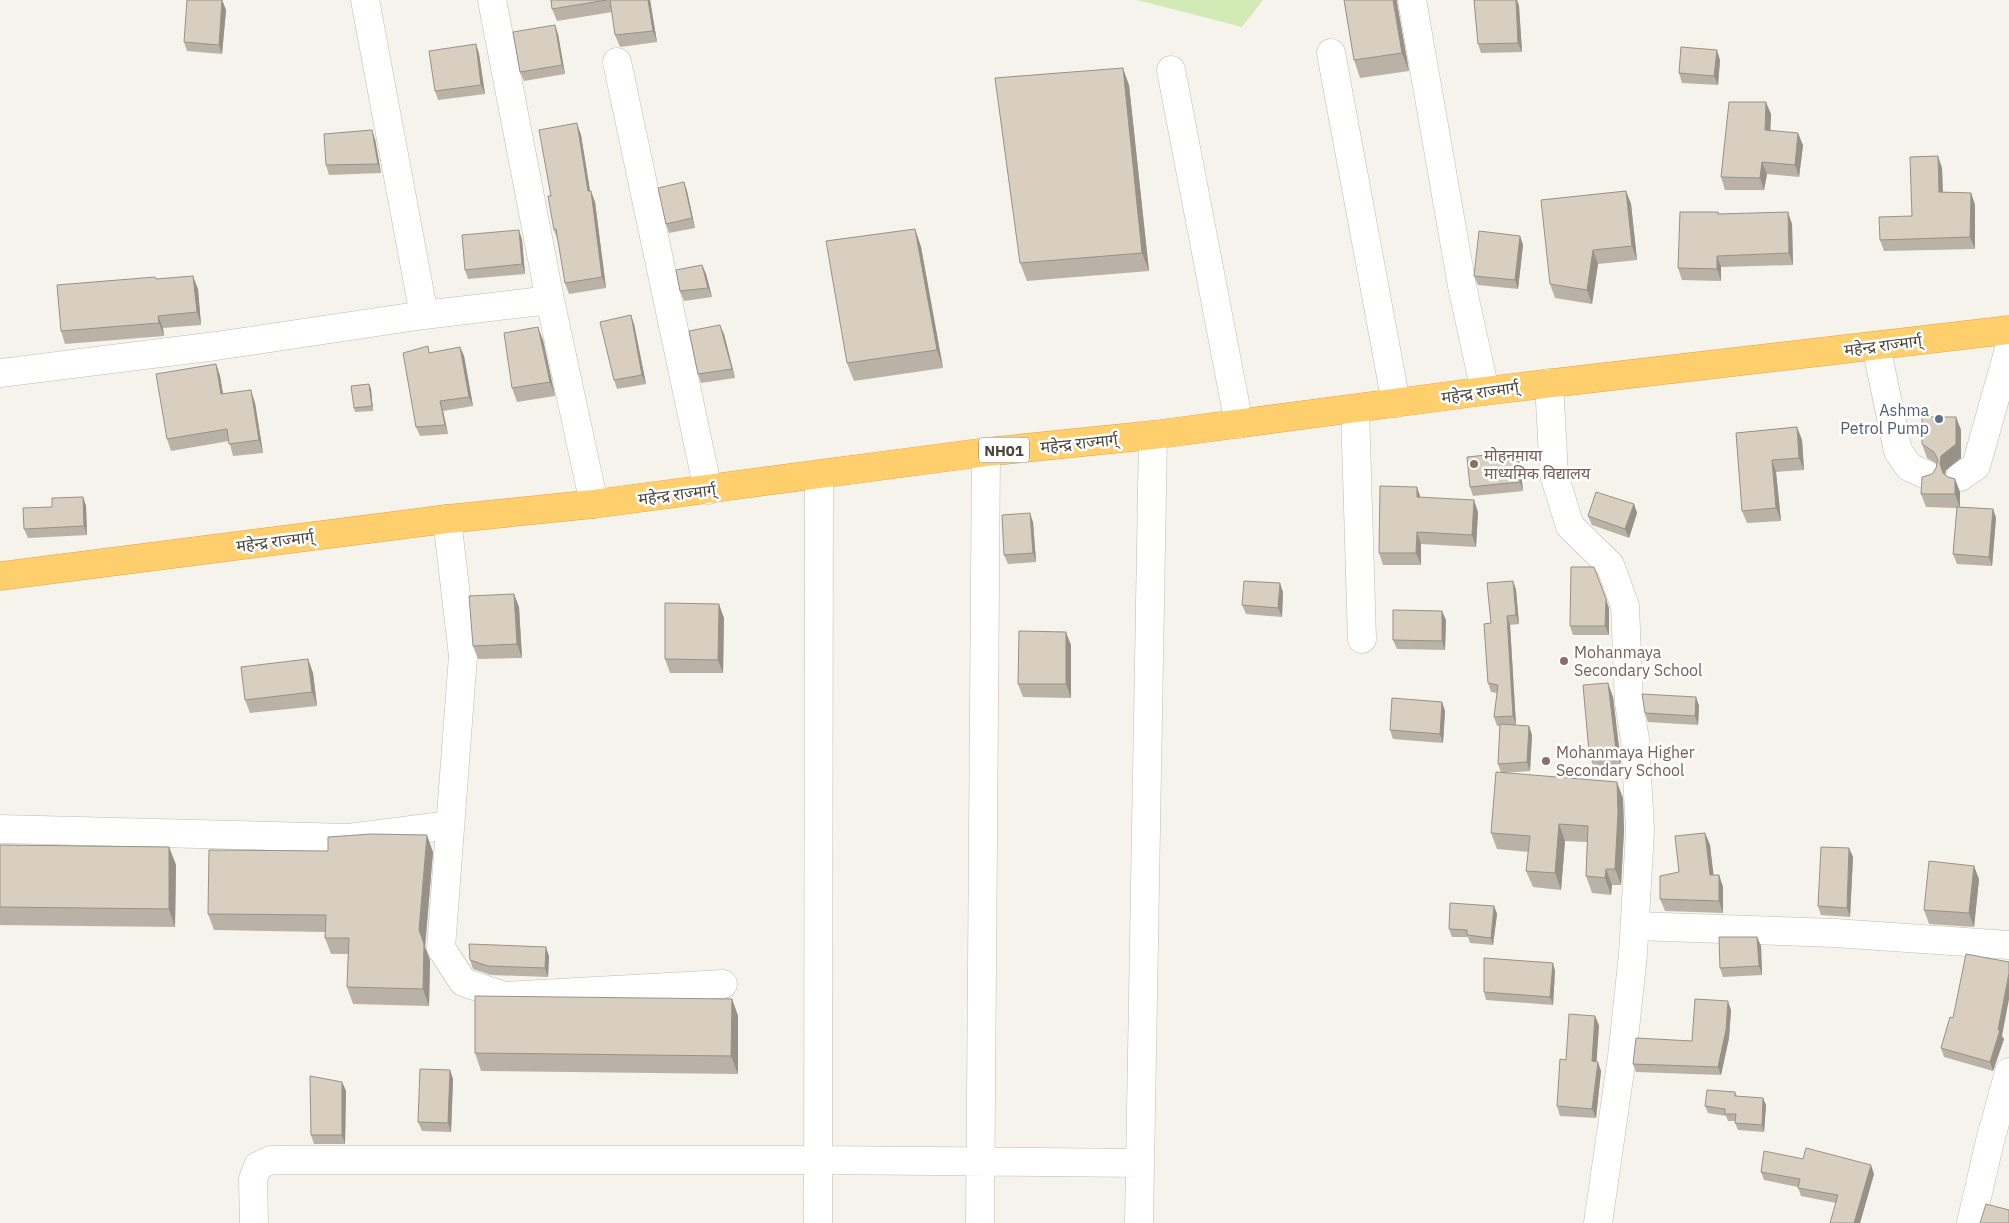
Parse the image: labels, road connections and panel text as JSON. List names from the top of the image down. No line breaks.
{"streets":{"highway":["महेन्द्र राज्मार्ग्","NH01"]},"places":["Ashma Petrol Pump","मोहनमाया माध्यमिक विद्यालय","Mohanmaya Secondary School","Mohanmaya Higher Secondary School"]}
